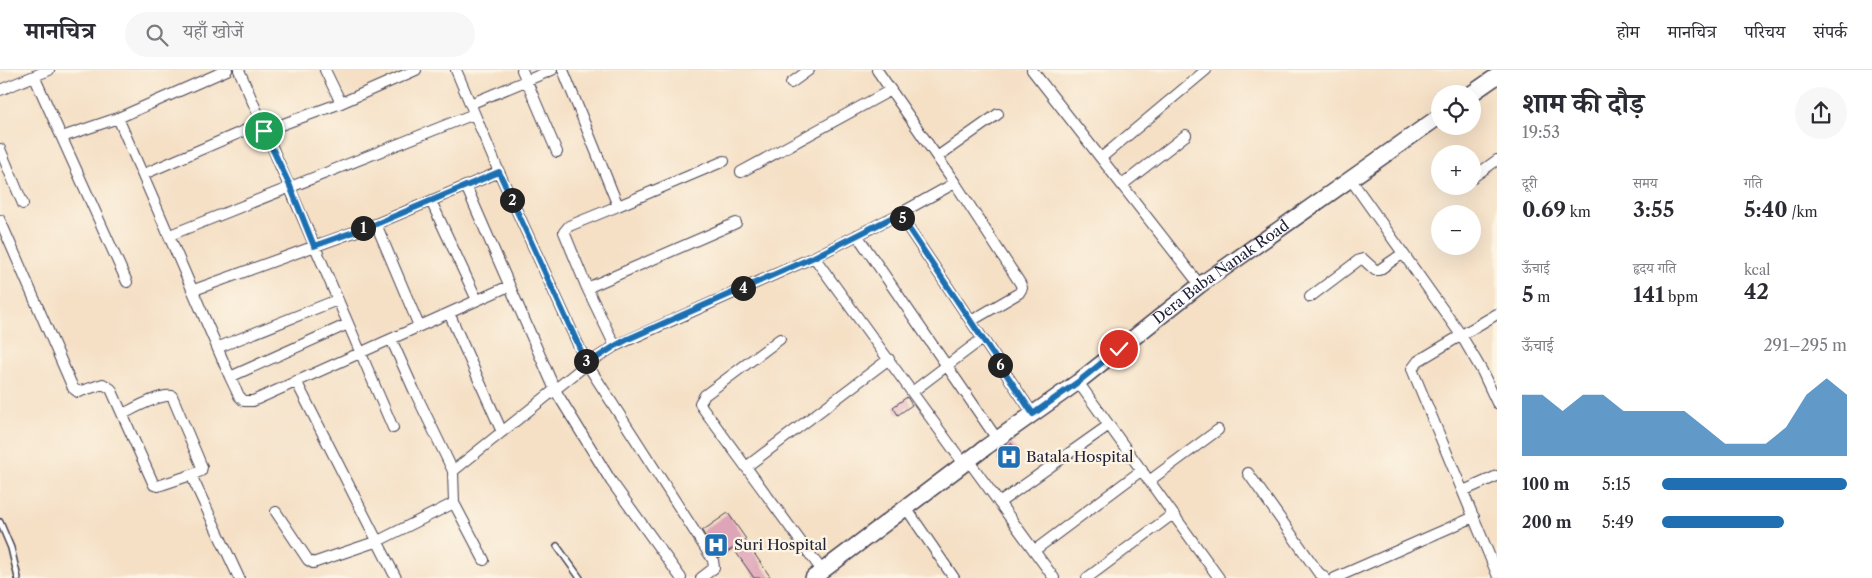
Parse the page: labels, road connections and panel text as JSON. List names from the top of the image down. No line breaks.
{"streets":{"main road":["Dera Baba Nanak Road"]},"places":{"hospital":["Batala Hospital","Suri Hospital"]},"page":{"header":"मानचित्र","search":"यहाँ खोजें","nav":["होम","मानचित्र","परिचय","संपर्क"],"heading":["शाम की दौड़","19:53"],"map_buttons":["+","−"],"stats":[["दूरी","0.69 km"],["समय","3:55"],["गति","5:40 /km"],["ऊँचाई","5 m"],["हृदय गति","141 bpm"],["kcal","42"]],"pins":["2","5","1","4","3","6"],"chart":["ऊँचाई","291–295 m"],"list":[{"name":"100 m","note":"5:15"},{"name":"200 m","note":"5:49"}]}}
